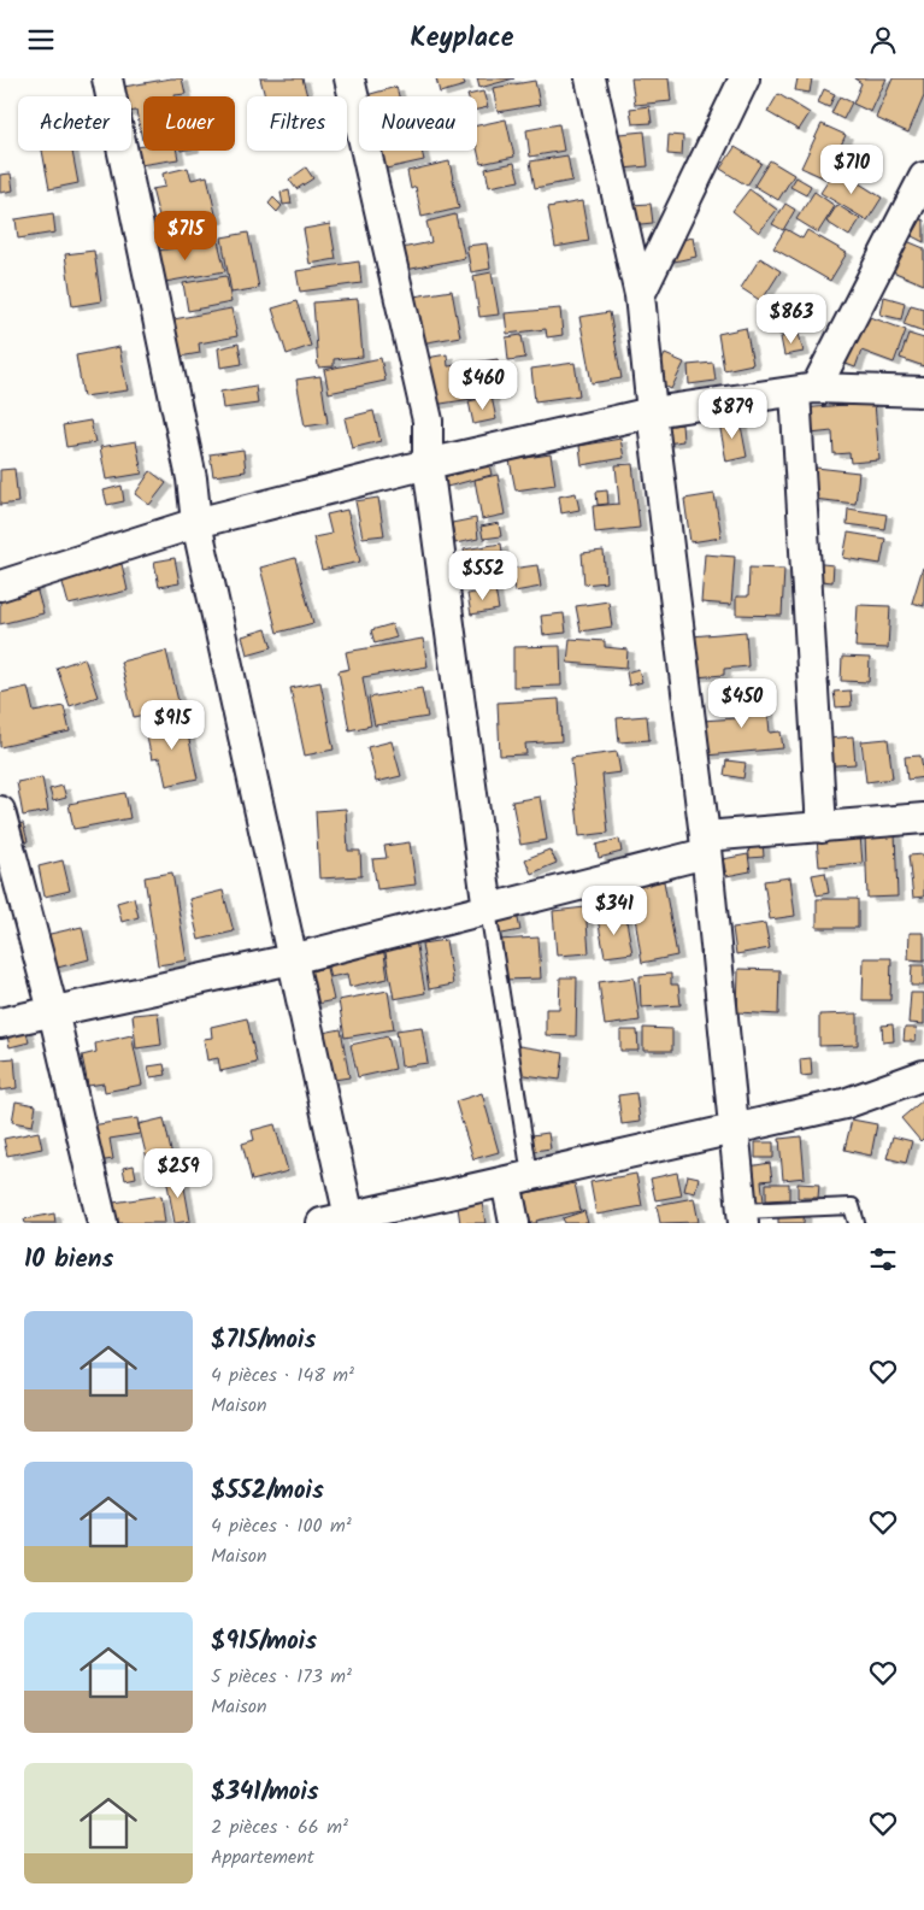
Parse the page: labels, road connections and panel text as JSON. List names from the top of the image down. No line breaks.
{"page":{"header":"Keyplace","chip":["Acheter","Louer","Filtres","Nouveau"],"price":["$710","$715","$863","$460","$879","$552","$450","$915","$341","$259"],"heading":"10 biens","list":[{"name":"$715/mois","note":"4 pièces · 148 m² · Maison"},{"name":"$552/mois","note":"4 pièces · 100 m² · Maison"},{"name":"$915/mois","note":"5 pièces · 173 m² · Maison"},{"name":"$341/mois","note":"2 pièces · 66 m² · Appartement"}]}}
